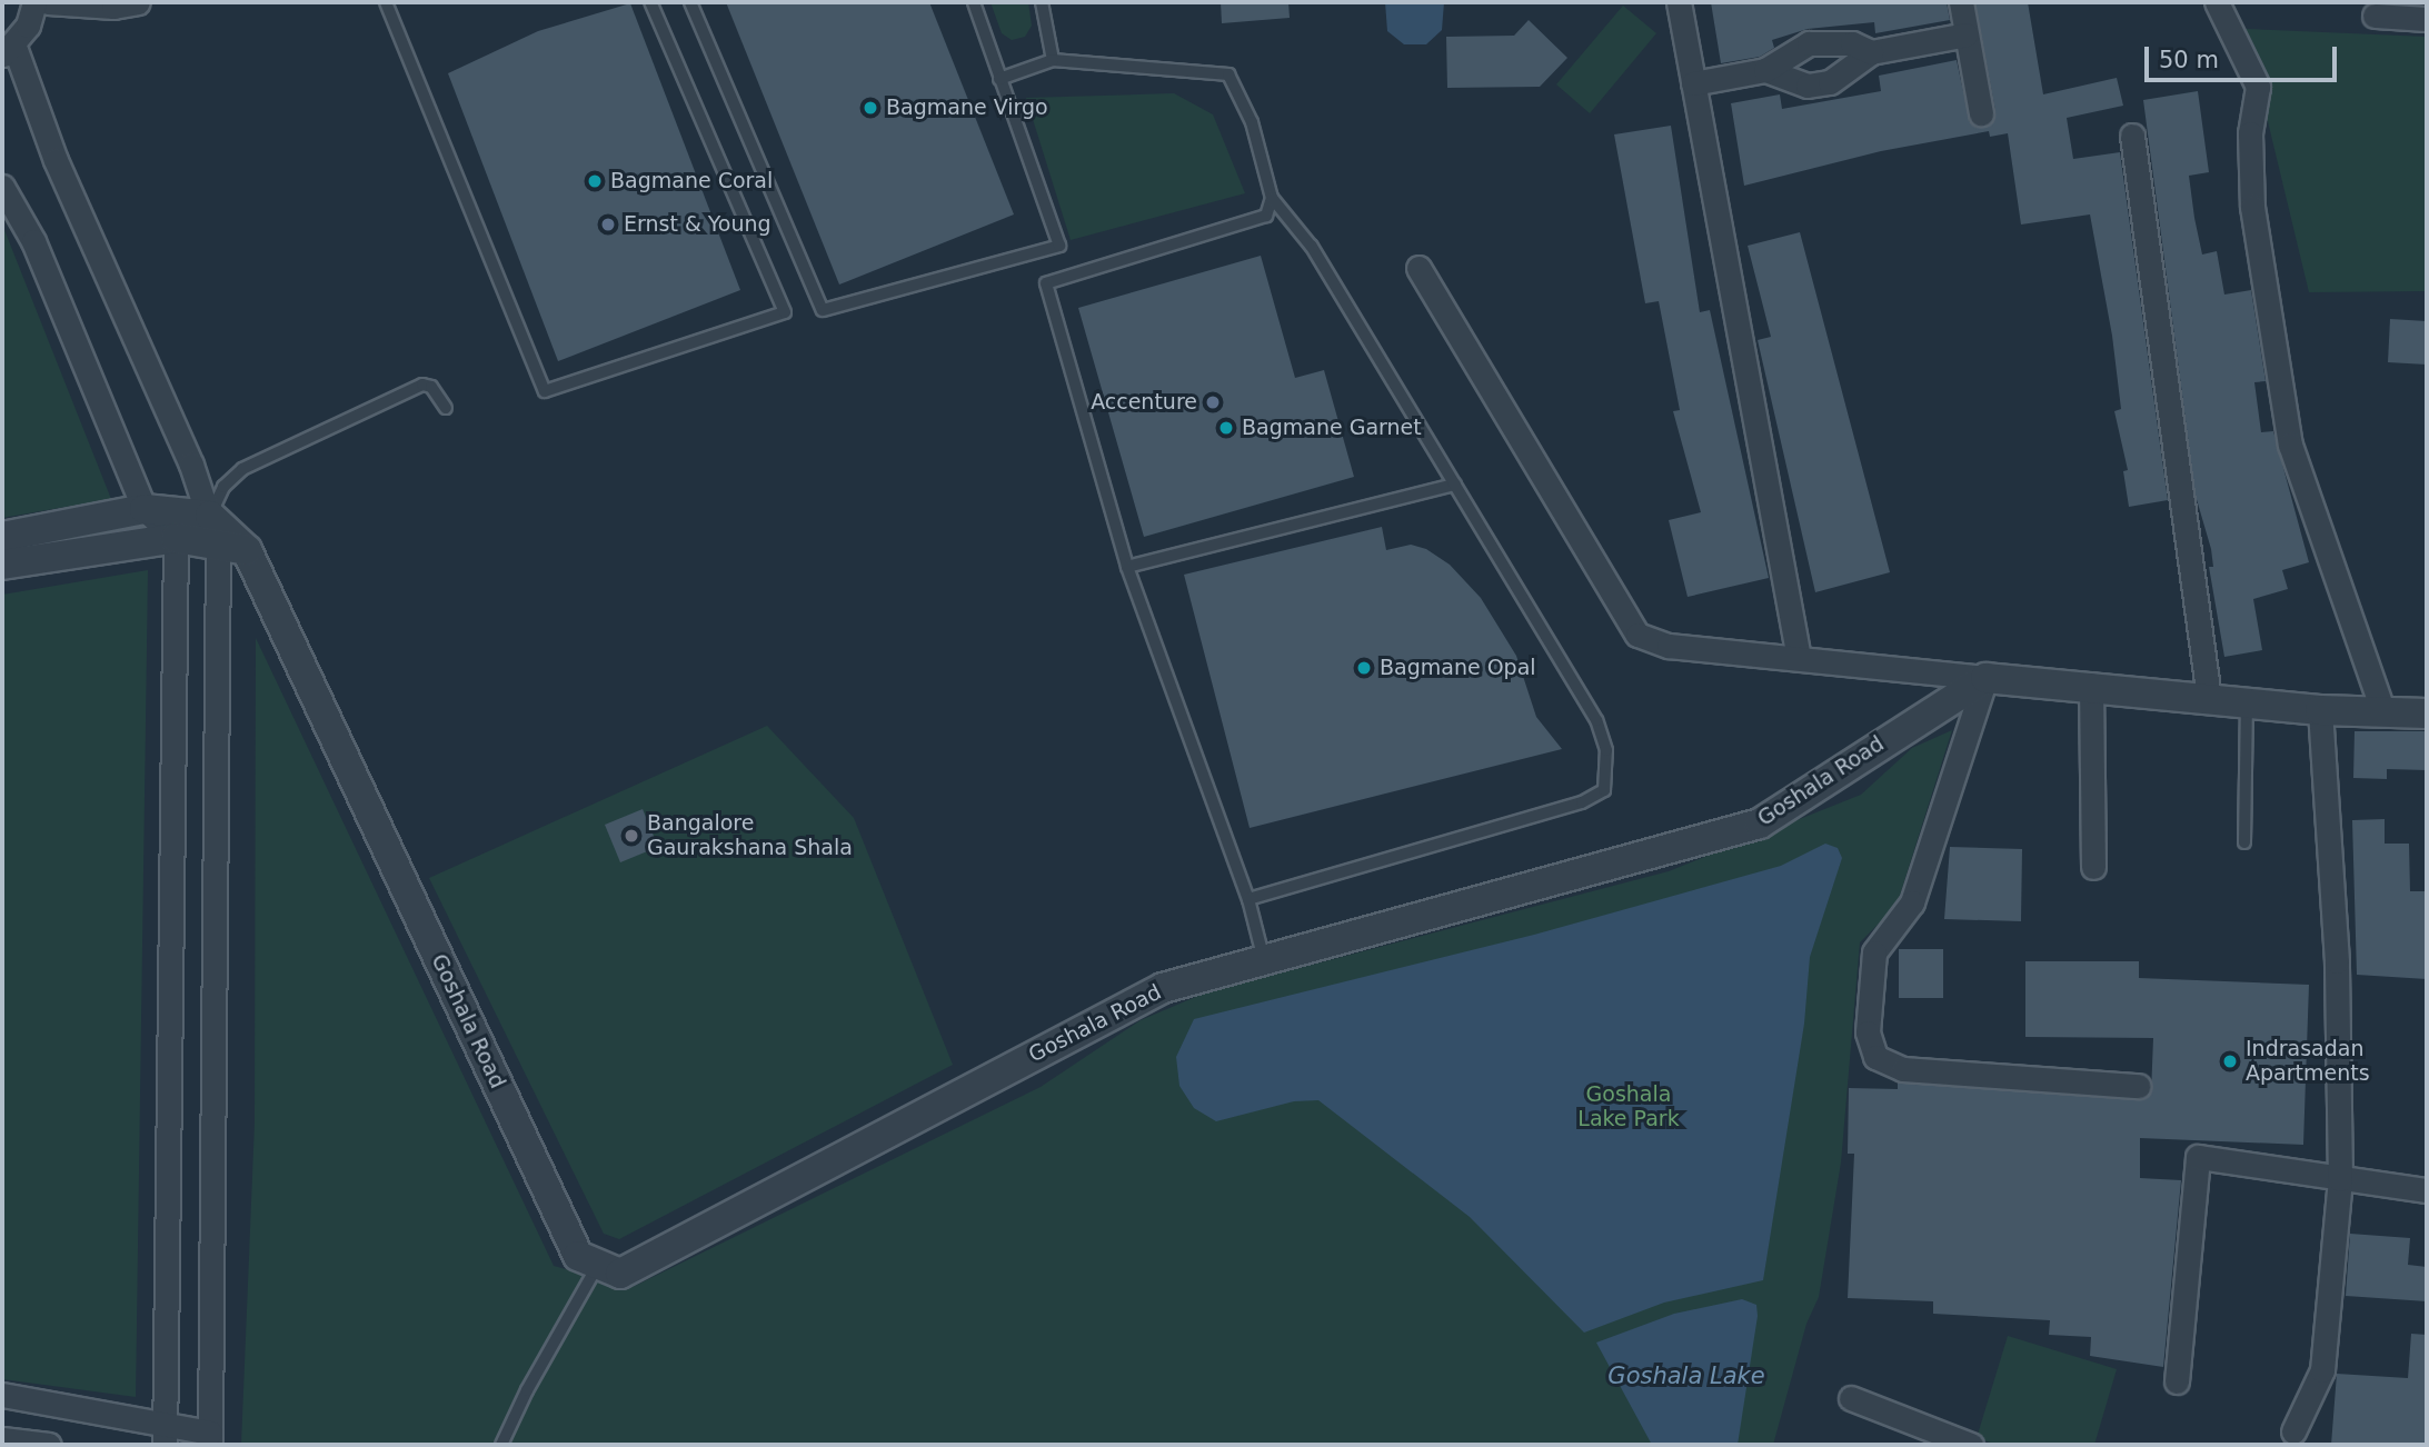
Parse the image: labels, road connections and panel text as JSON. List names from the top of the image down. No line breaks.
{"streets":{"street":["Goshala Road"]},"water":["Goshala Lake"],"parks":["Goshala Lake Park"],"places":["Bagmane Virgo","Bagmane Coral","Ernst & Young","Accenture","Bagmane Garnet","Bagmane Opal","Bangalore Gaurakshana Shala","Indrasadan Apartments"],"scale_bar":"50 m"}
